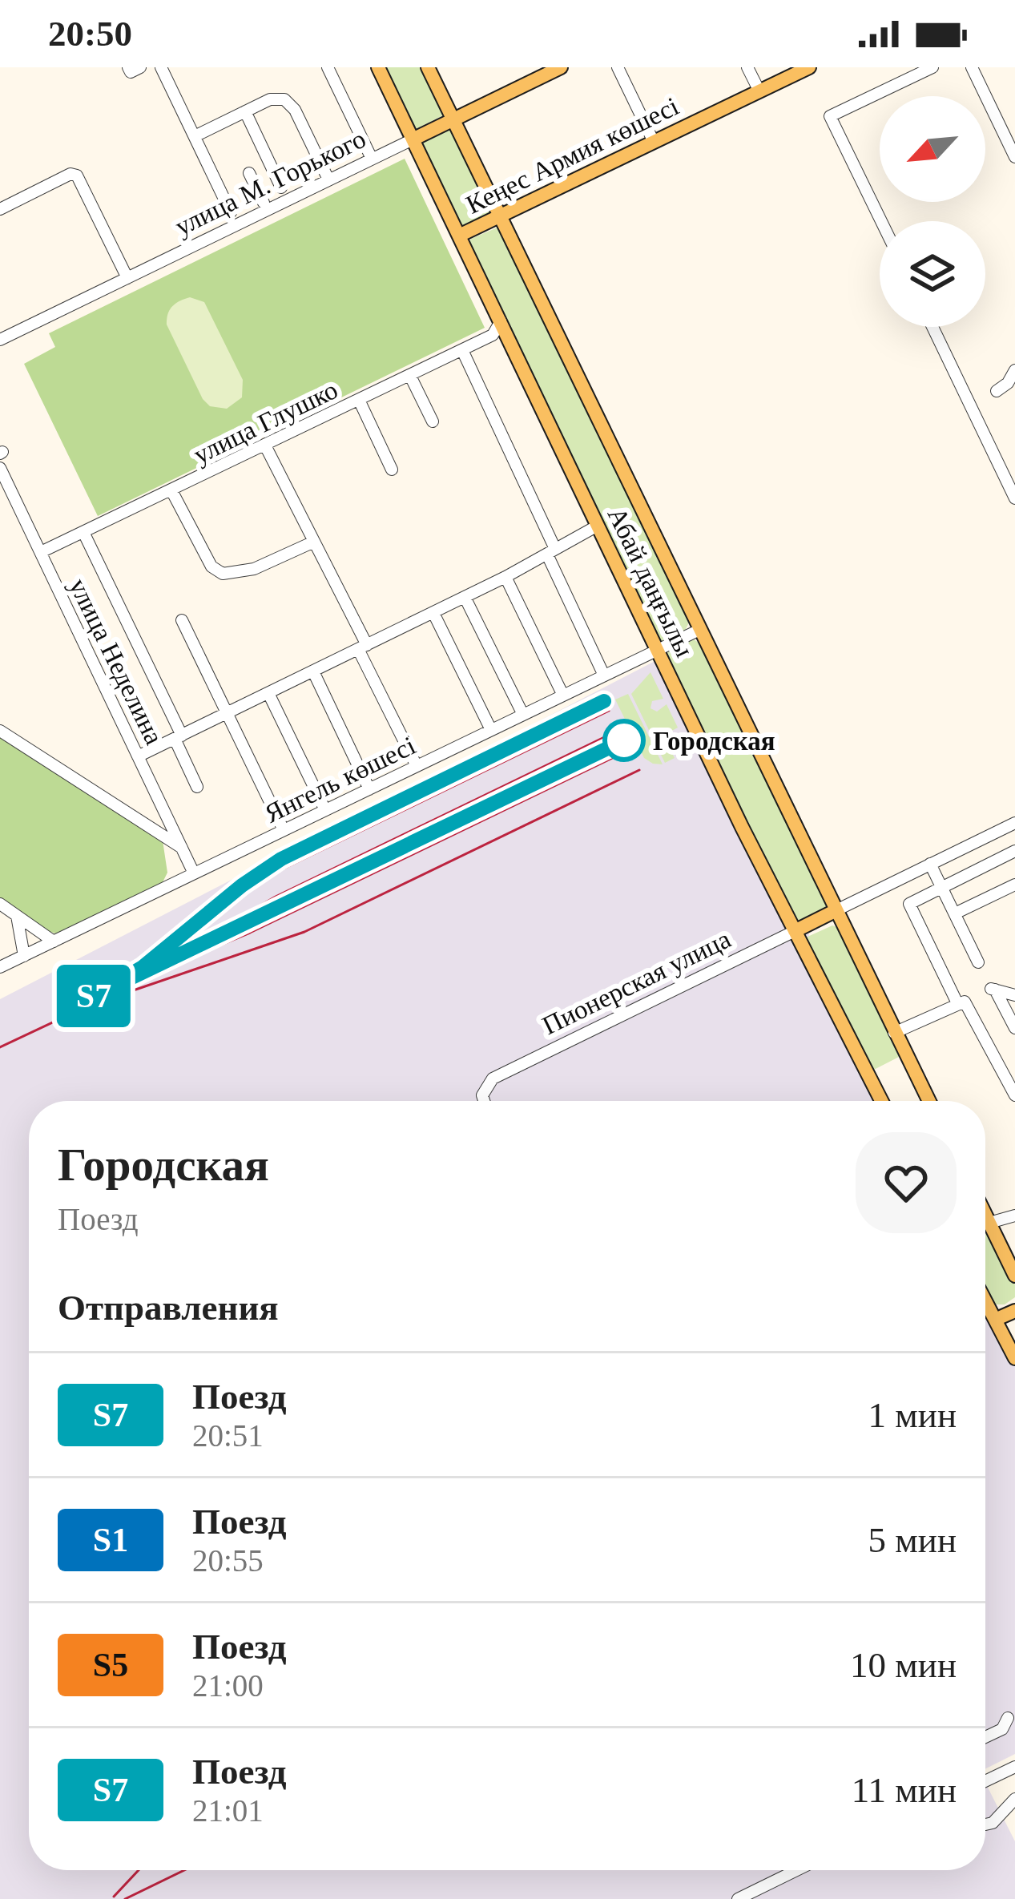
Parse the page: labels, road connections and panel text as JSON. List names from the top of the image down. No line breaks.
{"streets":{"main road":["Кеңес Армия көшесі","улица М. Горького","Абай даңғылы","Пионерская улица"],"street":["улица Глушко","улица Неделина","Янгель көшесі"]},"crossings":[["Кеңес Армия көшесі","Абай даңғылы"],["улица М. Горького","Абай даңғылы"],["улица Глушко","Абай даңғылы"],["улица Глушко","улица Неделина"],["Абай даңғылы","Янгель көшесі"],["Абай даңғылы","Пионерская улица"],["улица Неделина","Янгель көшесі"]],"places":["Городская"],"north":"bottom left","page":{"status":"20:50","on_map":"S7","heading":[["Городская","Поезд"],"Отправления"],"list":[{"mark":"S7","name":"Поезд","note":"20:51","value":"1 мин"},{"mark":"S1","name":"Поезд","note":"20:55","value":"5 мин"},{"mark":"S5","name":"Поезд","note":"21:00","value":"10 мин"},{"mark":"S7","name":"Поезд","note":"21:01","value":"11 мин"}]}}
